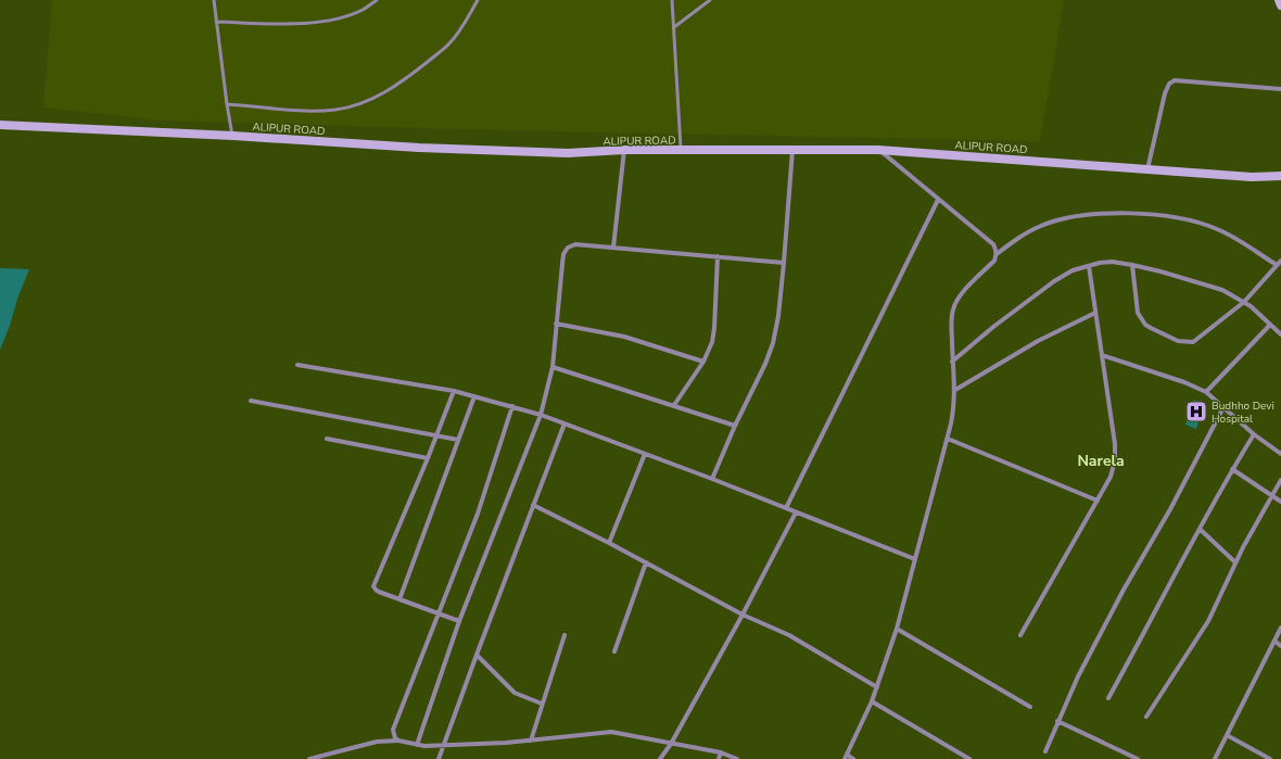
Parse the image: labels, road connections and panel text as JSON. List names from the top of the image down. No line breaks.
{"streets":{"street":["ALIPUR ROAD"]},"districts":["Narela"],"places":{"hospital":["Budhho Devi Hospital"]}}
